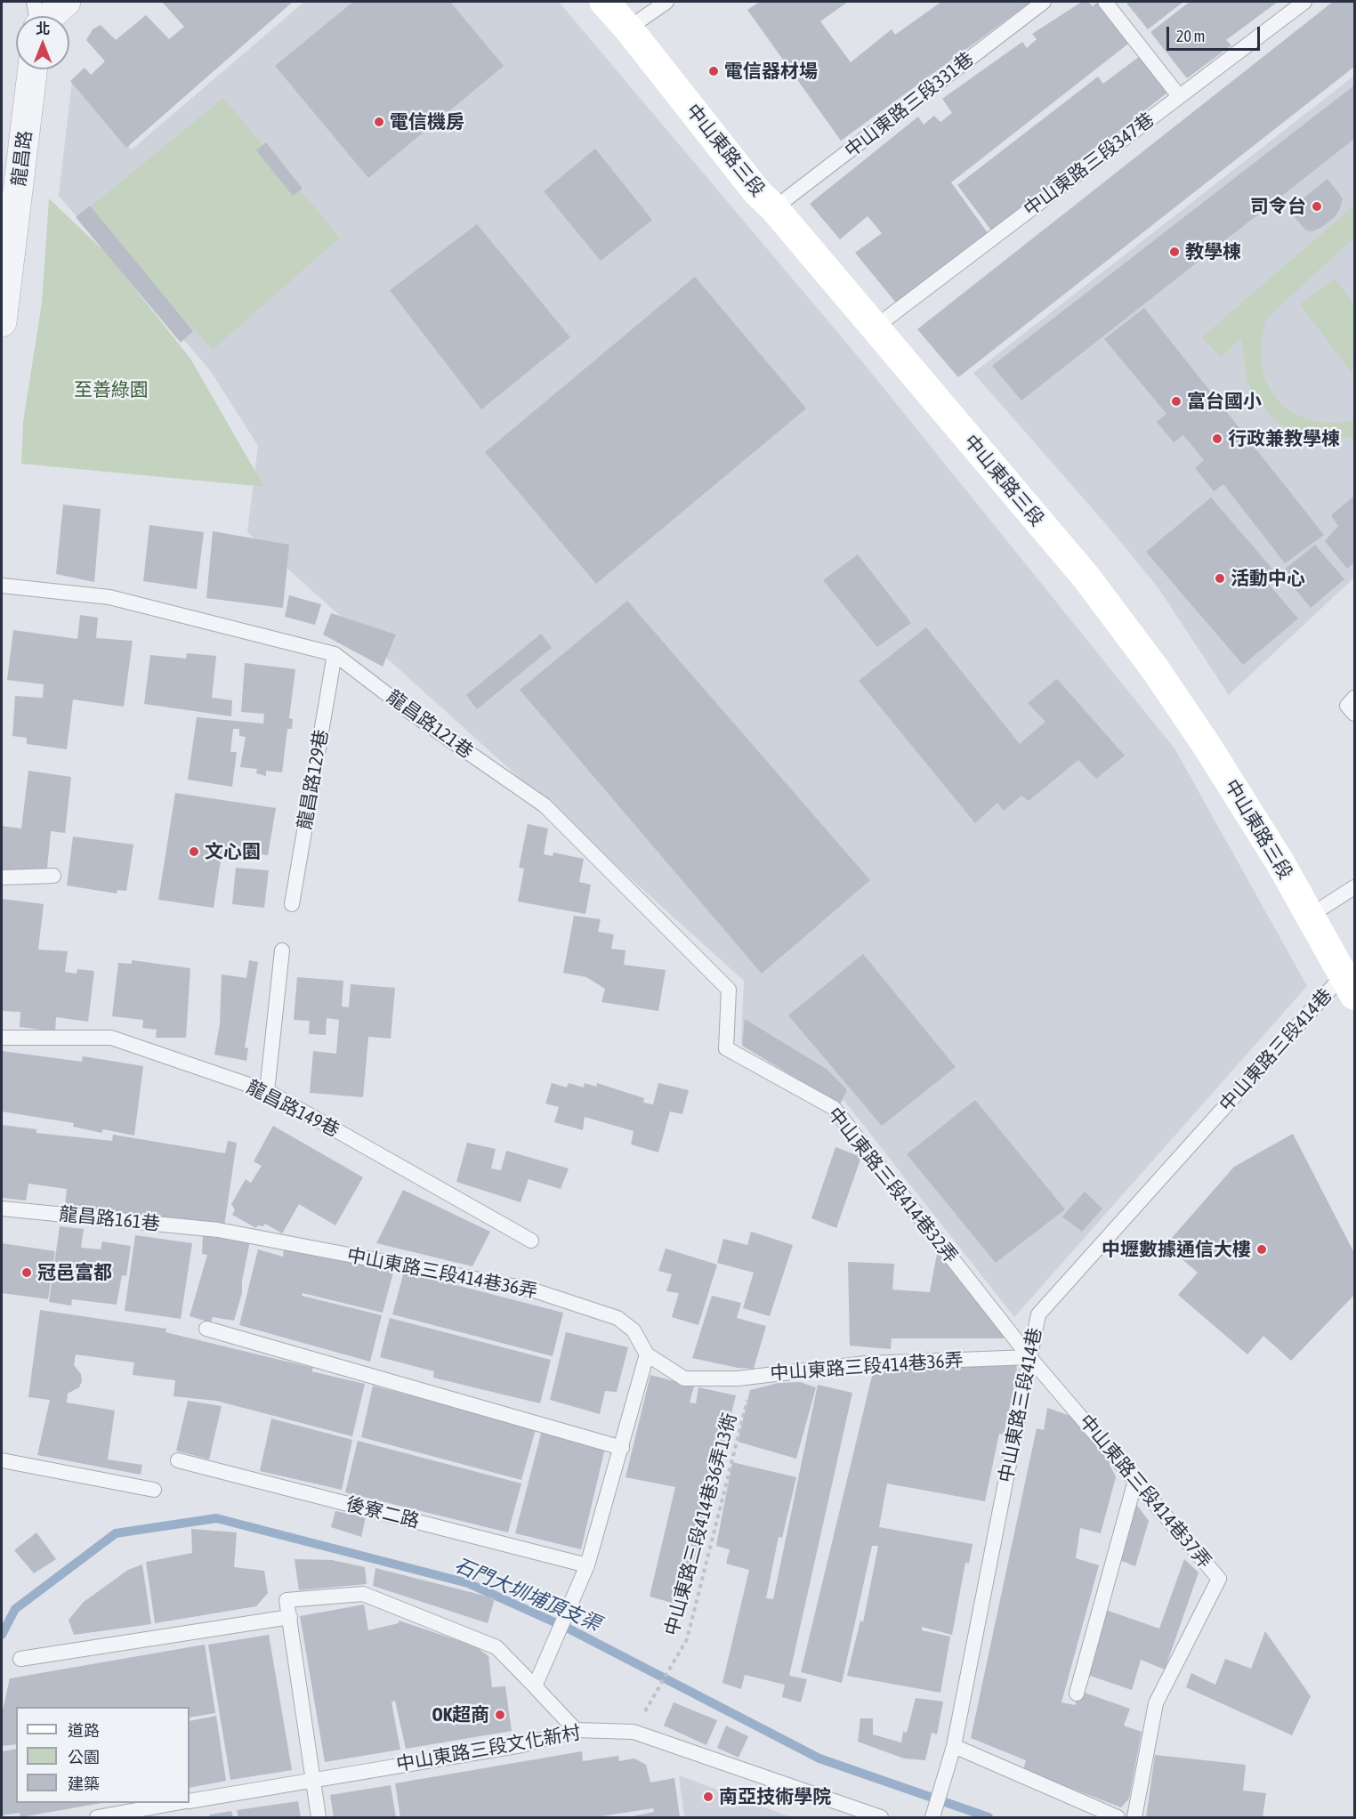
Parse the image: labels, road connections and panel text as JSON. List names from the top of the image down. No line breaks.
{"streets":{"main road":["中山東路三段"],"street":["龍昌路"],"lane":["中山東路三段331巷","中山東路三段347巷","龍昌路121巷","龍昌路129巷","中山東路三段414巷","龍昌路149巷","中山東路三段414巷32弄","龍昌路161巷","中山東路三段414巷36弄","中山東路三段414巷37弄","後寮二路","中山東路三段文化新村"],"path":["中山東路三段414巷36弄13衖"]},"crossings":[["中山東路三段331巷","中山東路三段"],["中山東路三段","中山東路三段347巷"],["中山東路三段","中山東路三段414巷"],["龍昌路121巷","龍昌路129巷"],["龍昌路121巷","中山東路三段414巷32弄"],["中山東路三段414巷","中山東路三段414巷32弄"],["中山東路三段414巷","中山東路三段414巷36弄"],["中山東路三段414巷","中山東路三段414巷37弄"],["中山東路三段414巷32弄","中山東路三段414巷36弄"],["中山東路三段414巷32弄","中山東路三段414巷37弄"],["龍昌路161巷","中山東路三段414巷36弄"],["中山東路三段414巷36弄","中山東路三段414巷37弄"],["中山東路三段414巷36弄","中山東路三段414巷36弄13衖"],["中山東路三段414巷36弄13衖","中山東路三段文化新村"]],"water":["石門大圳埔頂支渠"],"parks":["至善綠園"],"places":["電信器材場","電信機房","司令台","教學棟","富台國小","行政兼教學棟","活動中心","文心園","中壢數據通信大樓","冠邑富都","OK超商","南亞技術學院"],"legend":["道路","公園","建築"],"scale_bar":"20 m","north":"top"}
